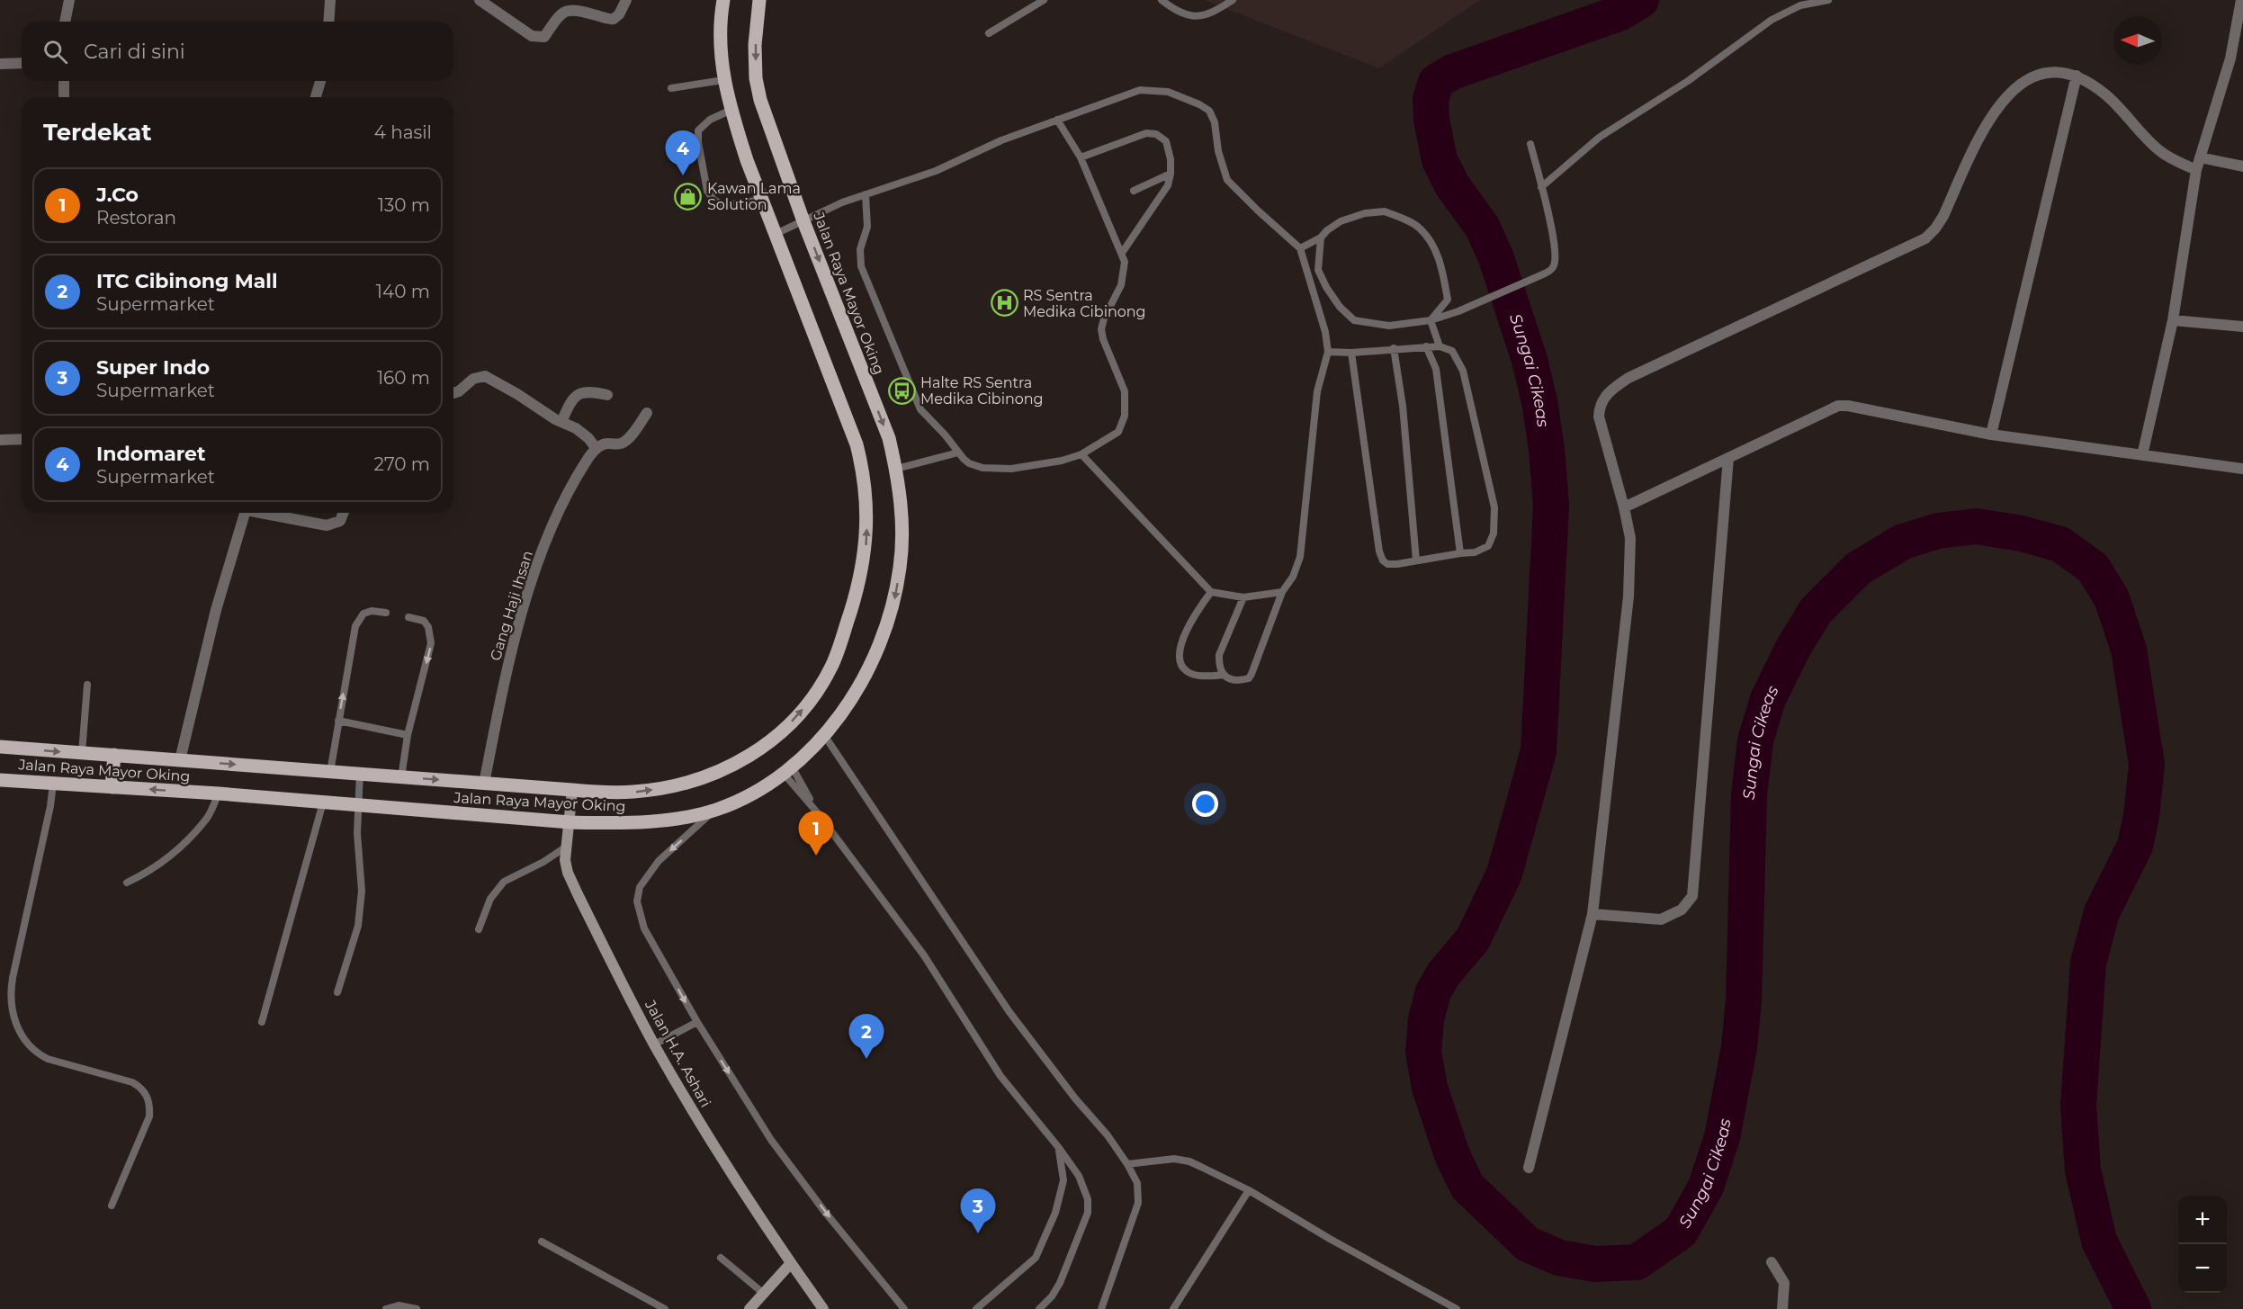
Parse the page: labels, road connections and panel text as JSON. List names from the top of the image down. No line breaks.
{"streets":{"main road":["Jalan Raya Mayor Oking"],"street":["Gang Haji Ihsan","Jalan H.A. Ashari"]},"crossings":[["Jalan Raya Mayor Oking","Gang Haji Ihsan"],["Jalan Raya Mayor Oking","Jalan H.A. Ashari"]],"water":["Sungai Cikeas"],"places":{"shop":["Kawan Lama Solution"],"hospital":["RS Sentra Medika Cibinong"],"bus stop":["Halte RS Sentra Medika Cibinong"]},"north":"left","page":{"search":"Cari di sini","heading":["Terdekat","4 hasil"],"pins":["4","1","2","3"],"list":[{"mark":"1","name":"J.Co","note":"Restoran","value":"130 m"},{"mark":"2","name":"ITC Cibinong Mall","note":"Supermarket","value":"140 m"},{"mark":"3","name":"Super Indo","note":"Supermarket","value":"160 m"},{"mark":"4","name":"Indomaret","note":"Supermarket","value":"270 m"}],"map_buttons":["+","−"]}}
